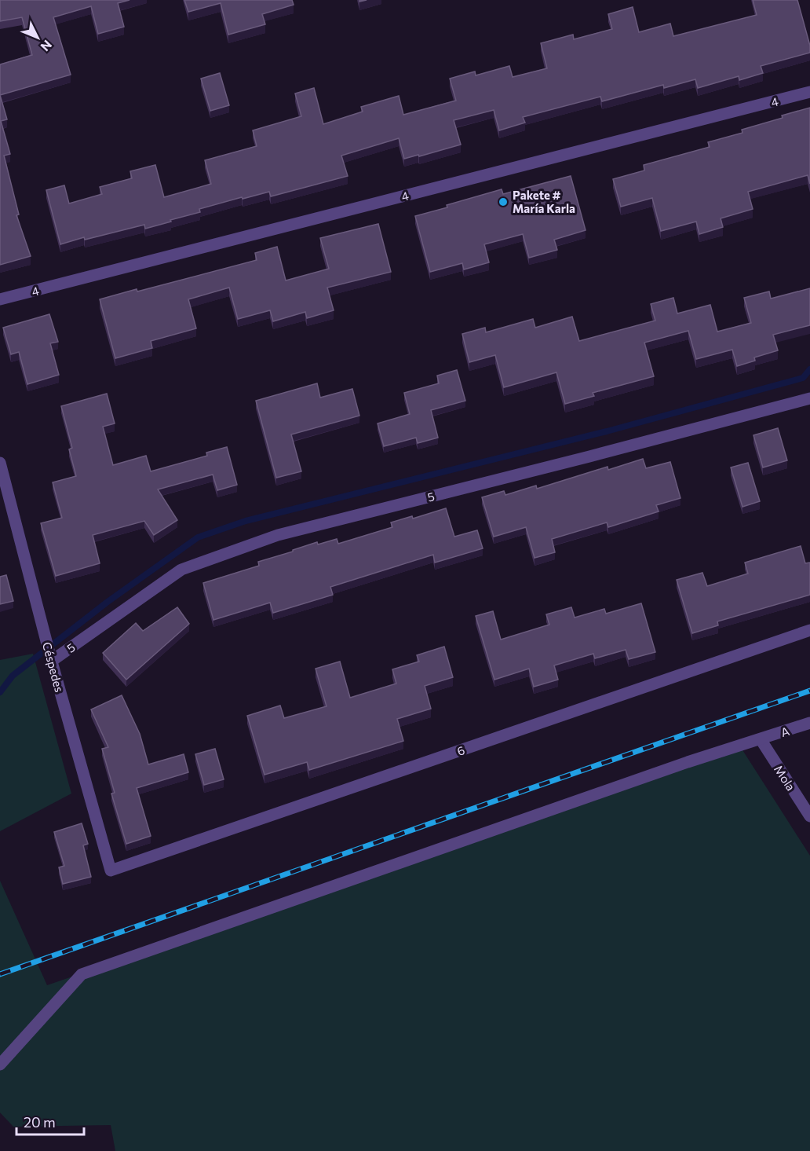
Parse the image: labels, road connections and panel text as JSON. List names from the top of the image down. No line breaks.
{"streets":{"street":["4","5","Céspedes","A","6","Mola"]},"crossings":[["5","Céspedes"],["Céspedes","6"],["A","Mola"]],"places":["Pakete # María Karla"],"scale_bar":"20 m","north":"bottom right"}
